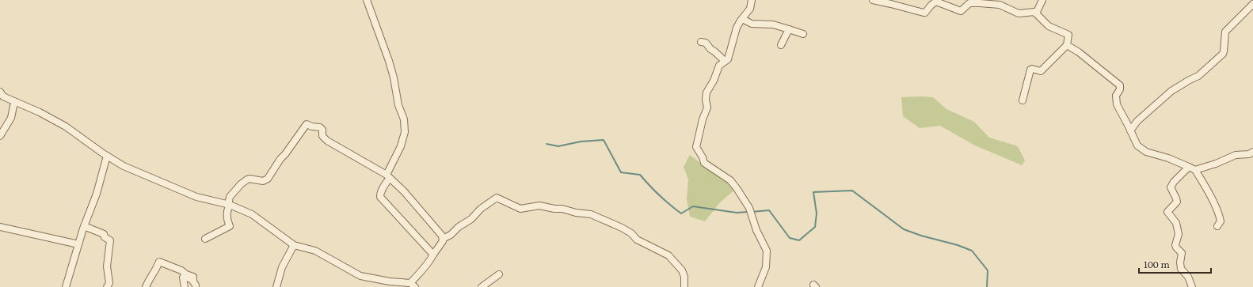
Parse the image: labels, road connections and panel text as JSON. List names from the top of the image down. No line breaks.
{"scale_bar":"100 m"}
